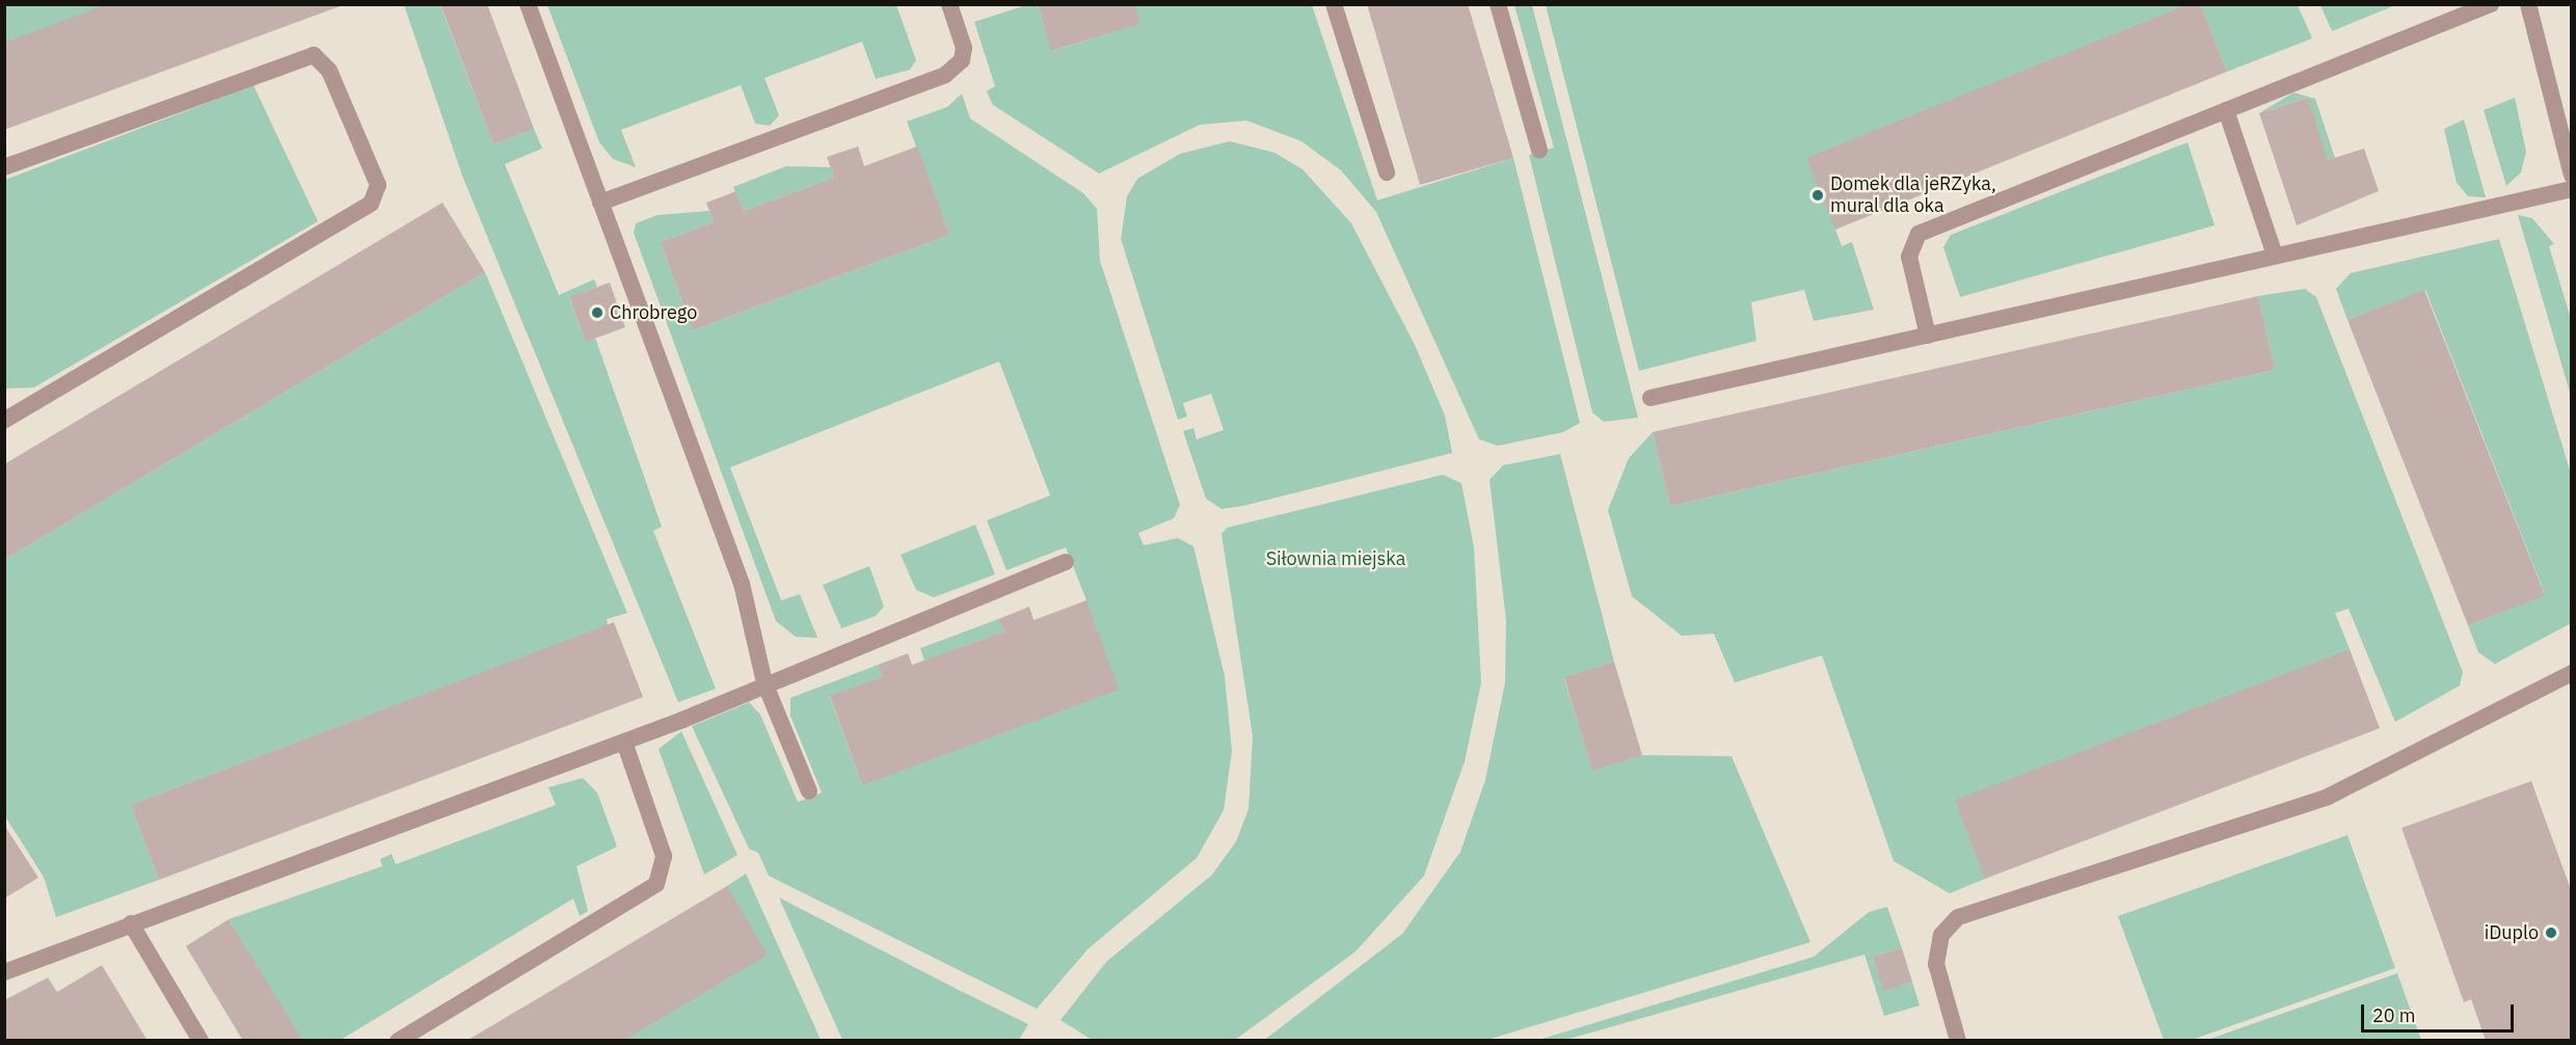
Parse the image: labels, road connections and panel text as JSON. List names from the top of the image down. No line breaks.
{"parks":["Siłownia miejska"],"places":["Domek dla jeRZyka, mural dla oka","Chrobrego","iDuplo"],"scale_bar":"20 m"}
